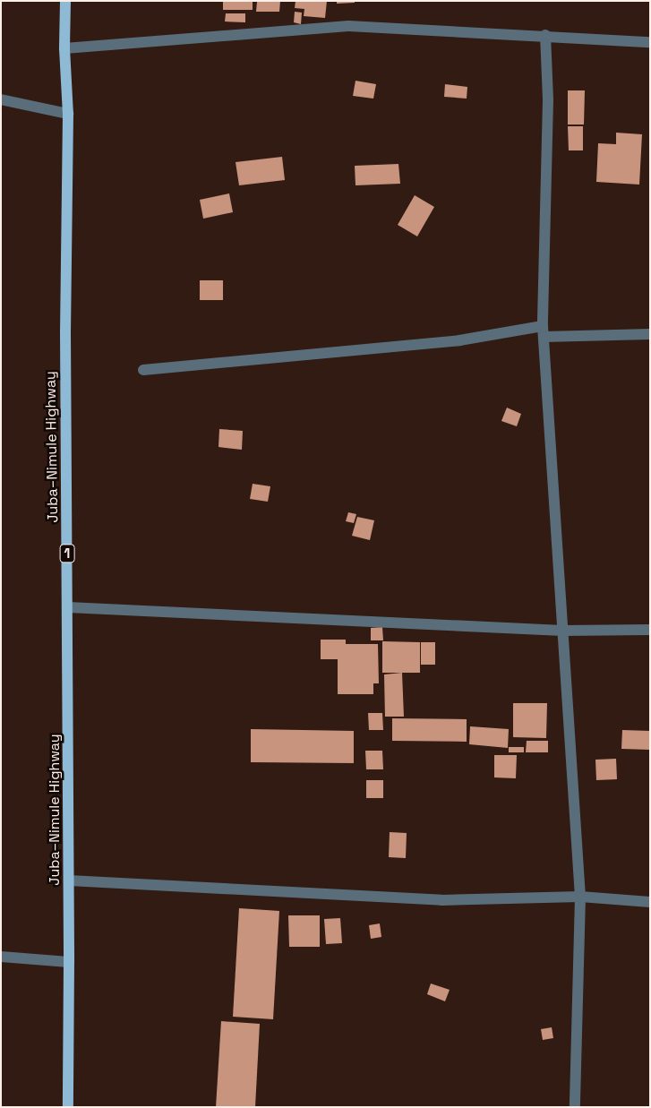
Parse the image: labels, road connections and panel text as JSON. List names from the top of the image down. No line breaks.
{"streets":{"main road":["Juba–Nimule Highway","1"]}}
